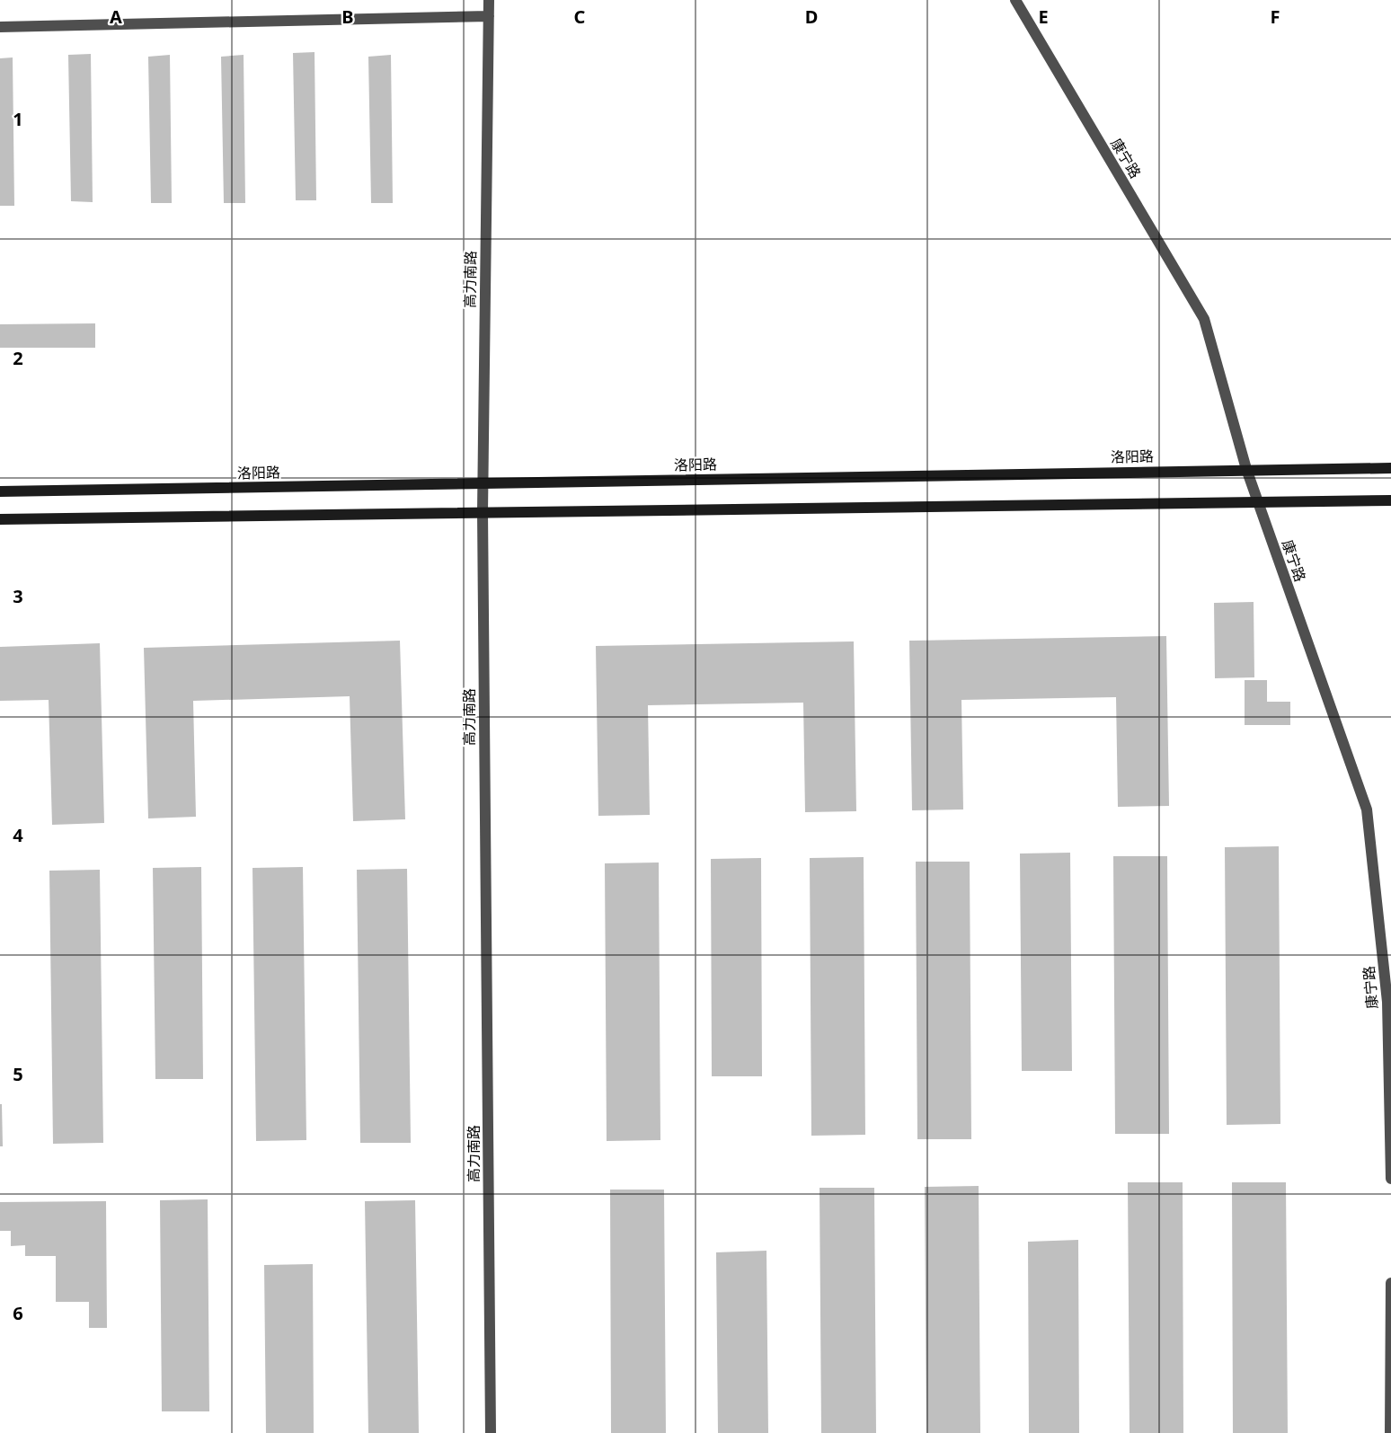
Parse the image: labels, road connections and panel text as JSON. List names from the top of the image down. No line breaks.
{"streets":{"street":["康宁路","高力南路","洛阳路"]},"crossings":[["康宁路","洛阳路"],["高力南路","洛阳路"]],"grid":{"columns":["A","B","C","D","E","F"],"rows":["1","2","3","4","5","6"]}}
